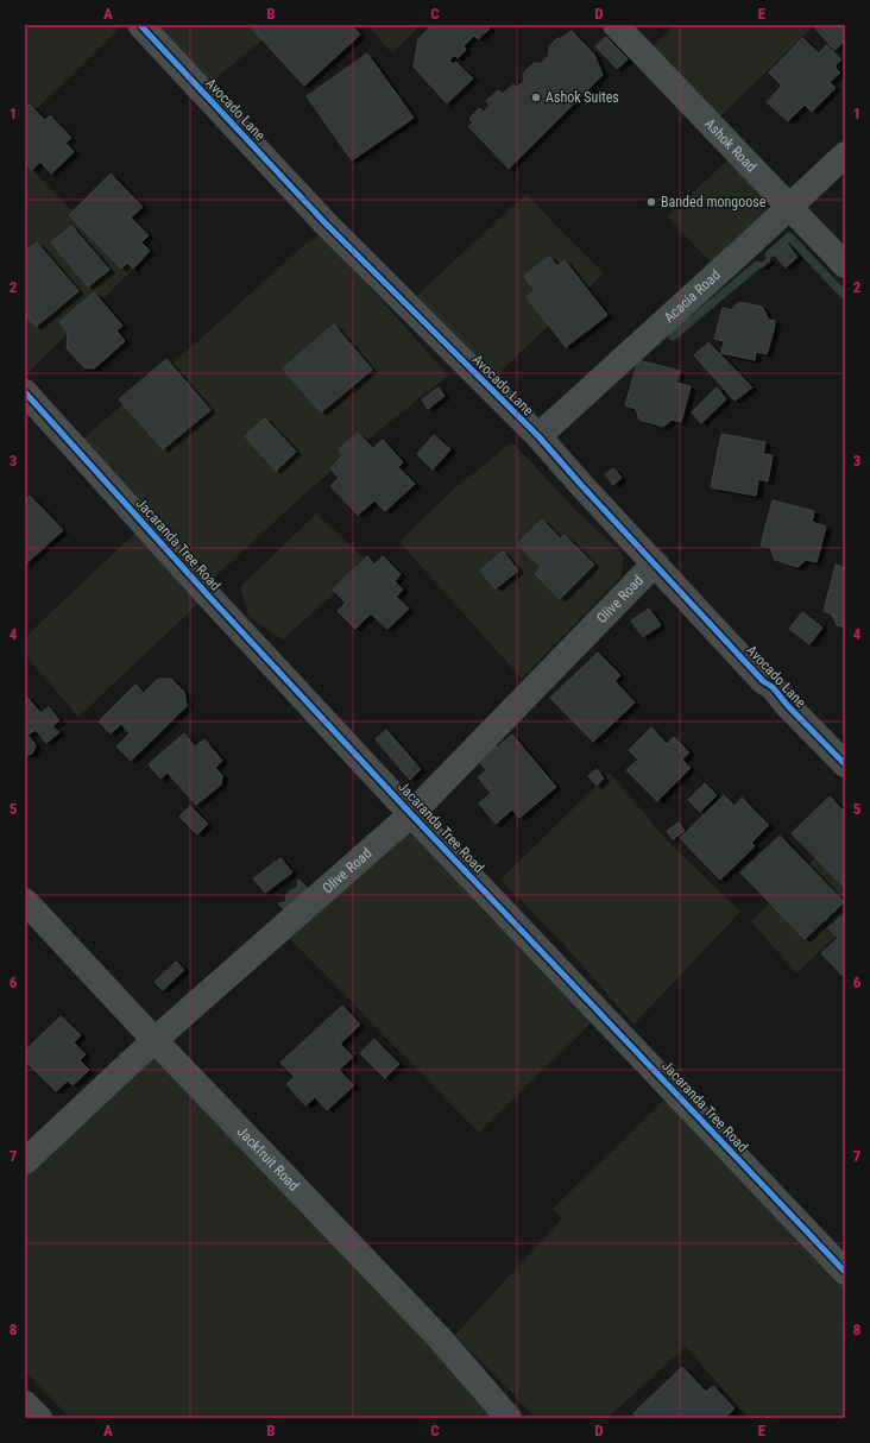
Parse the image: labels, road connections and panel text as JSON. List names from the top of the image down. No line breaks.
{"streets":{"street":["Avocado Lane","Ashok Road","Acacia Road","Jacaranda Tree Road","Olive Road","Jackfruit Road"]},"crossings":[["Avocado Lane","Acacia Road"],["Avocado Lane","Olive Road"],["Ashok Road","Acacia Road"],["Jacaranda Tree Road","Olive Road"],["Olive Road","Jackfruit Road"]],"places":["Ashok Suites","Banded mongoose"],"grid":{"columns":["A","B","C","D","E"],"rows":["1","2","3","4","5","6","7","8"]}}
